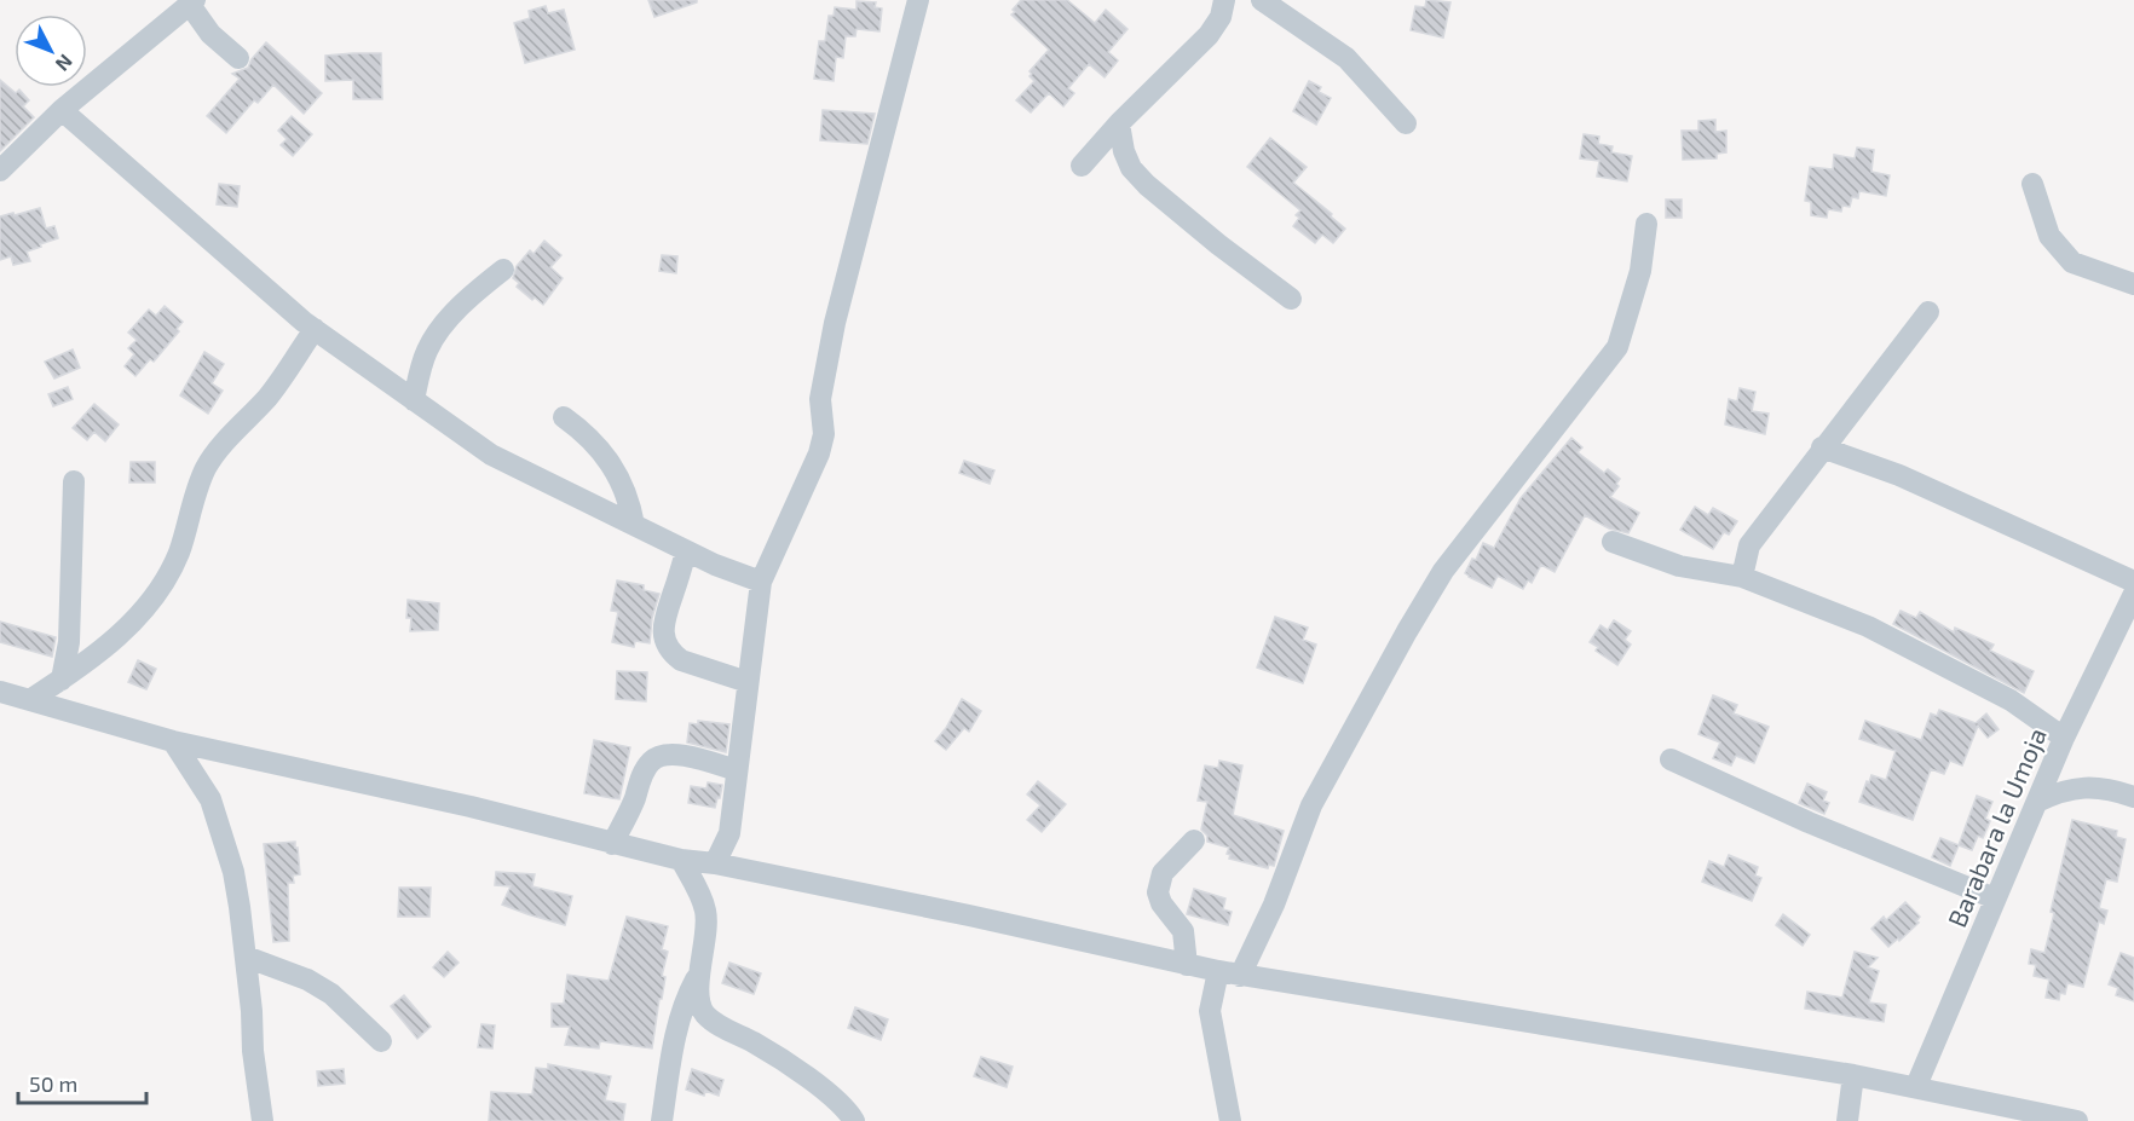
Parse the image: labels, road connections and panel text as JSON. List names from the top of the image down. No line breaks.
{"streets":{"street":["Barabara la Umoja"]},"scale_bar":"50 m","north":"bottom right"}
